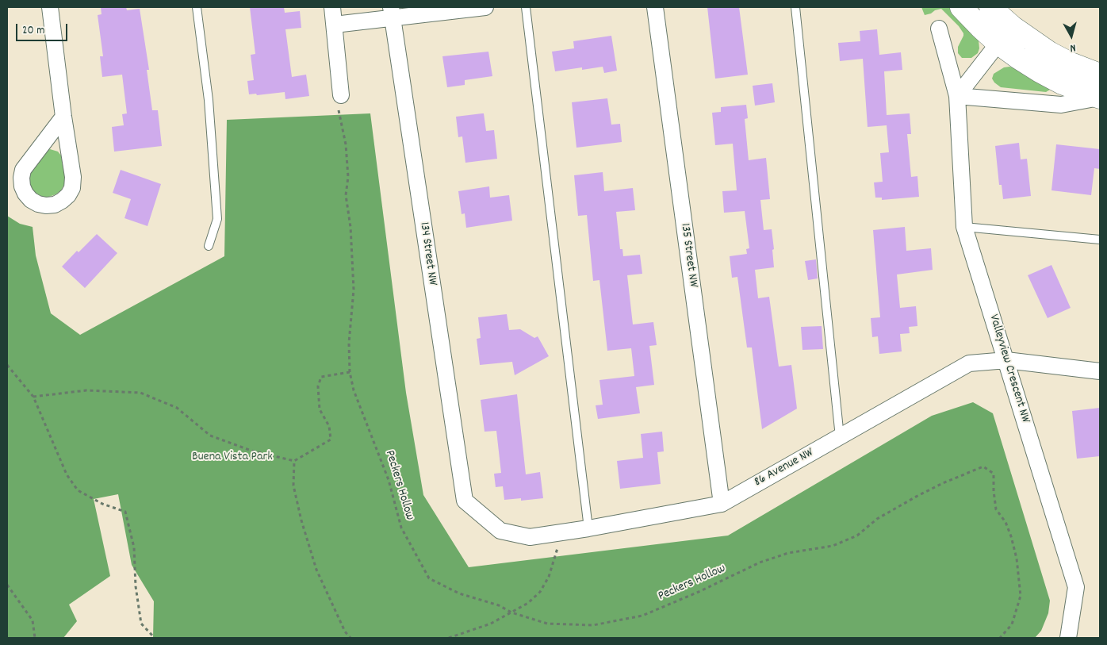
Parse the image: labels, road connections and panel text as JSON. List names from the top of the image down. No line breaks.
{"streets":{"street":["134 Street NW","135 Street NW","Valleyview Crescent NW","86 Avenue NW"],"path":["Peckers Hollow"]},"crossings":[["134 Street NW","86 Avenue NW"],["135 Street NW","86 Avenue NW"],["Valleyview Crescent NW","86 Avenue NW"]],"parks":["Buena Vista Park"],"scale_bar":"20 m","north":"bottom"}
